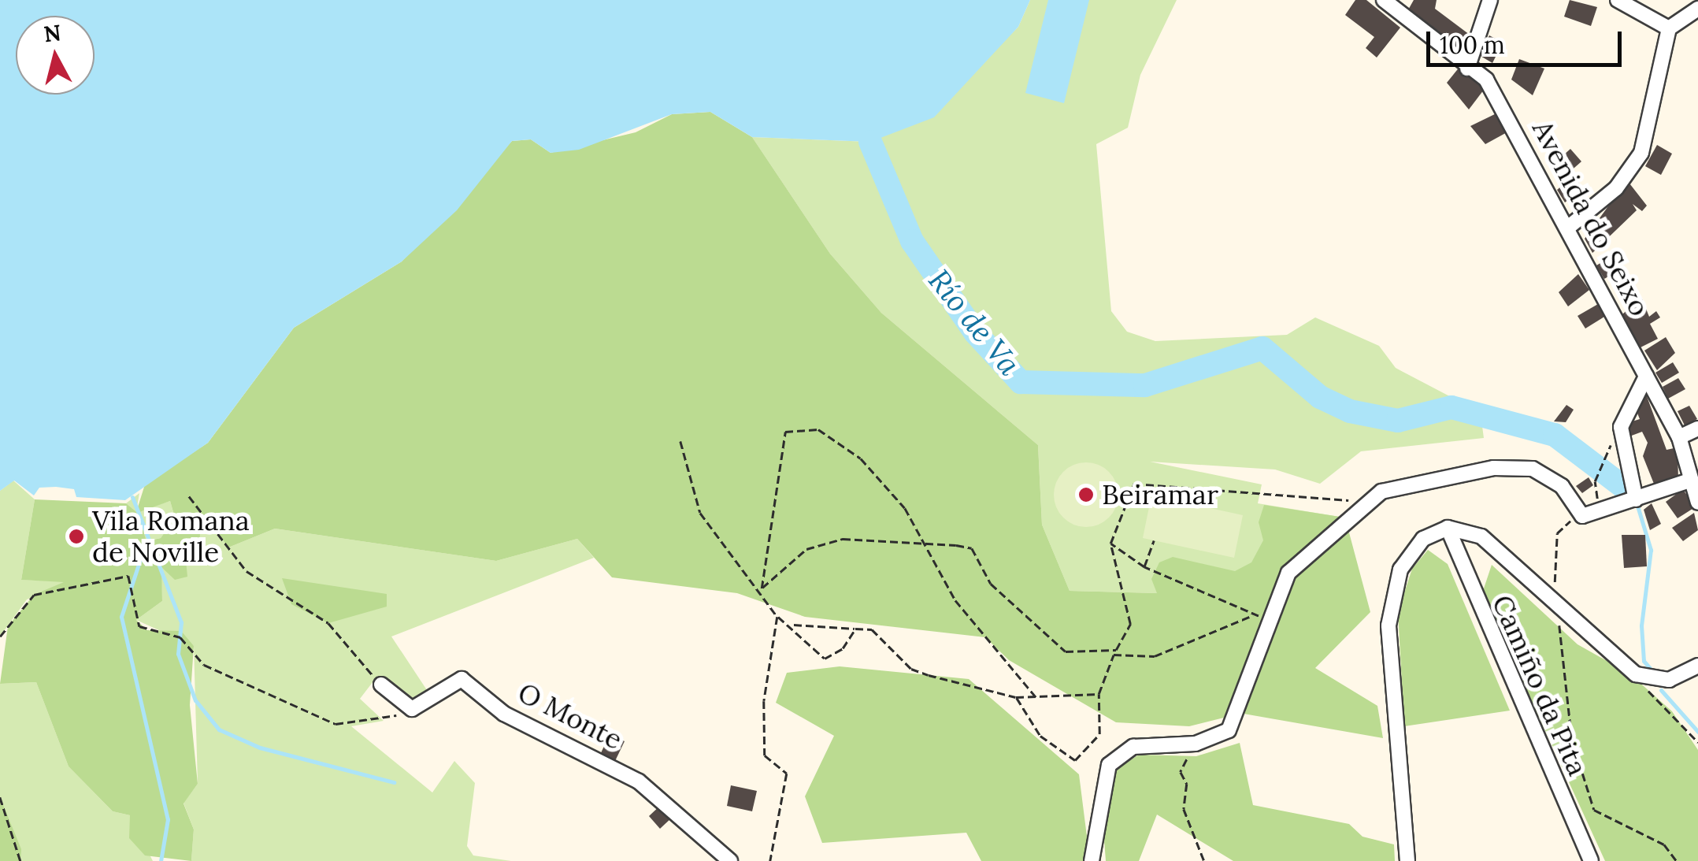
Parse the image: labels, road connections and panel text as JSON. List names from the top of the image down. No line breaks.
{"streets":{"street":["Avenida do Seixo","Camiño da Pita","O Monte"]},"water":["Río de Va"],"places":["Beiramar","Vila Romana de Noville"],"scale_bar":"100 m","north":"top"}
